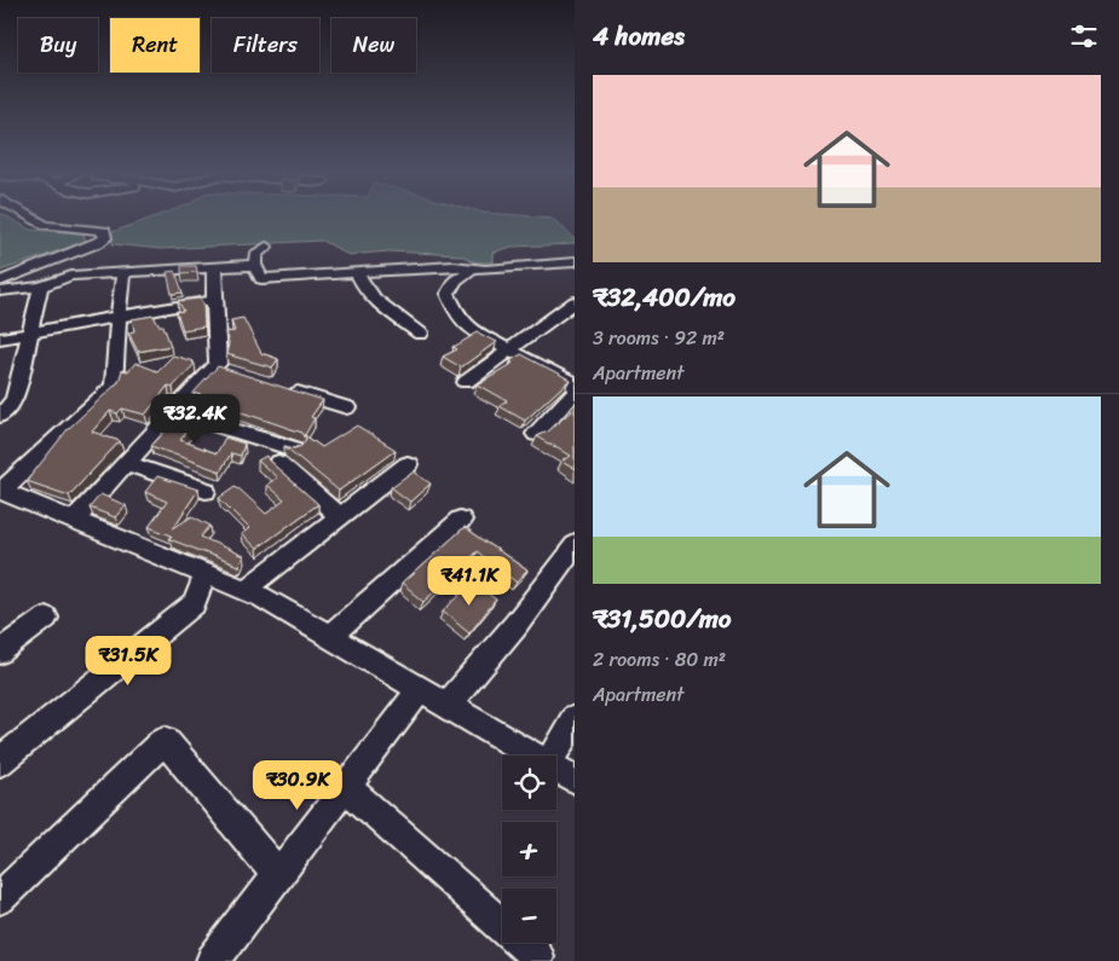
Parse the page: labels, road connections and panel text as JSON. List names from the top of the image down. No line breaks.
{"page":{"heading":"4 homes","chip":["Buy","Rent","Filters","New"],"list":[{"name":"₹32,400/mo","note":"3 rooms · 92 m² · Apartment"},{"name":"₹31,500/mo","note":"2 rooms · 80 m² · Apartment"}],"price":["₹32.4K","₹41.1K","₹31.5K","₹30.9K"],"map_buttons":["+","−"]}}
